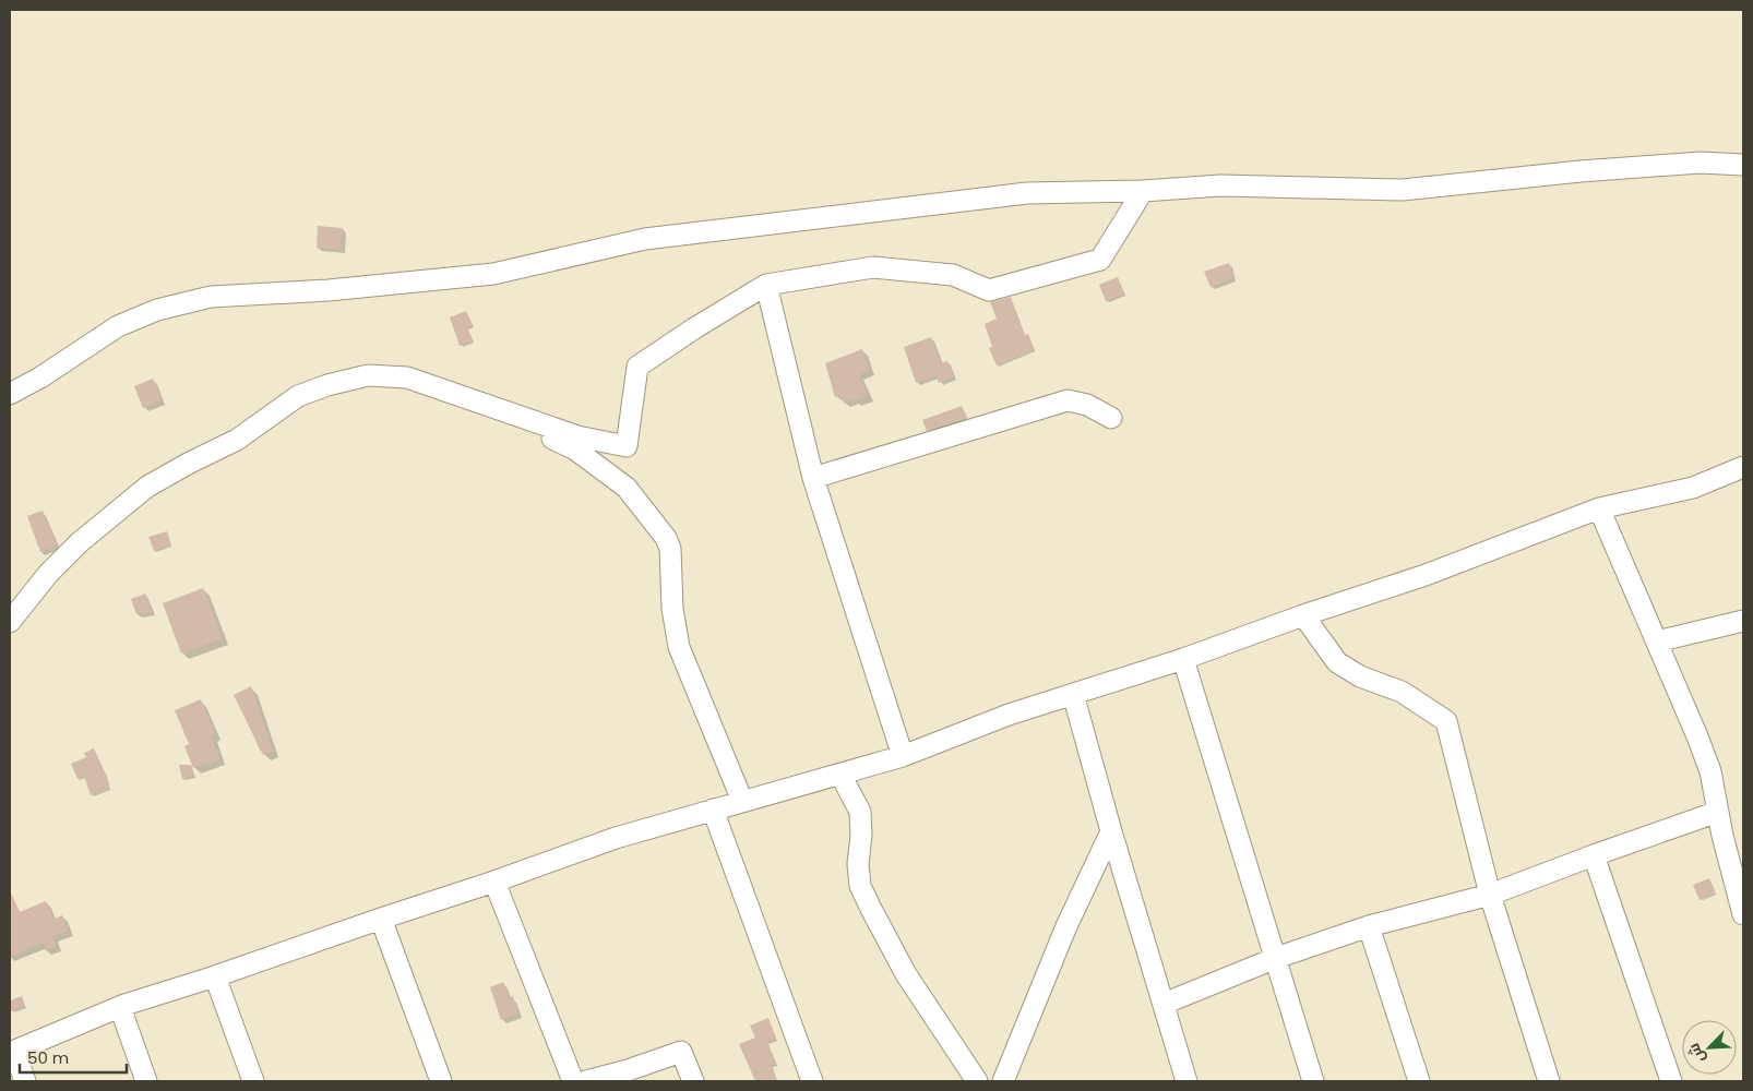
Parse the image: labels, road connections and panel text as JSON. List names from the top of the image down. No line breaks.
{"scale_bar":"50 m","north":"bottom left"}
